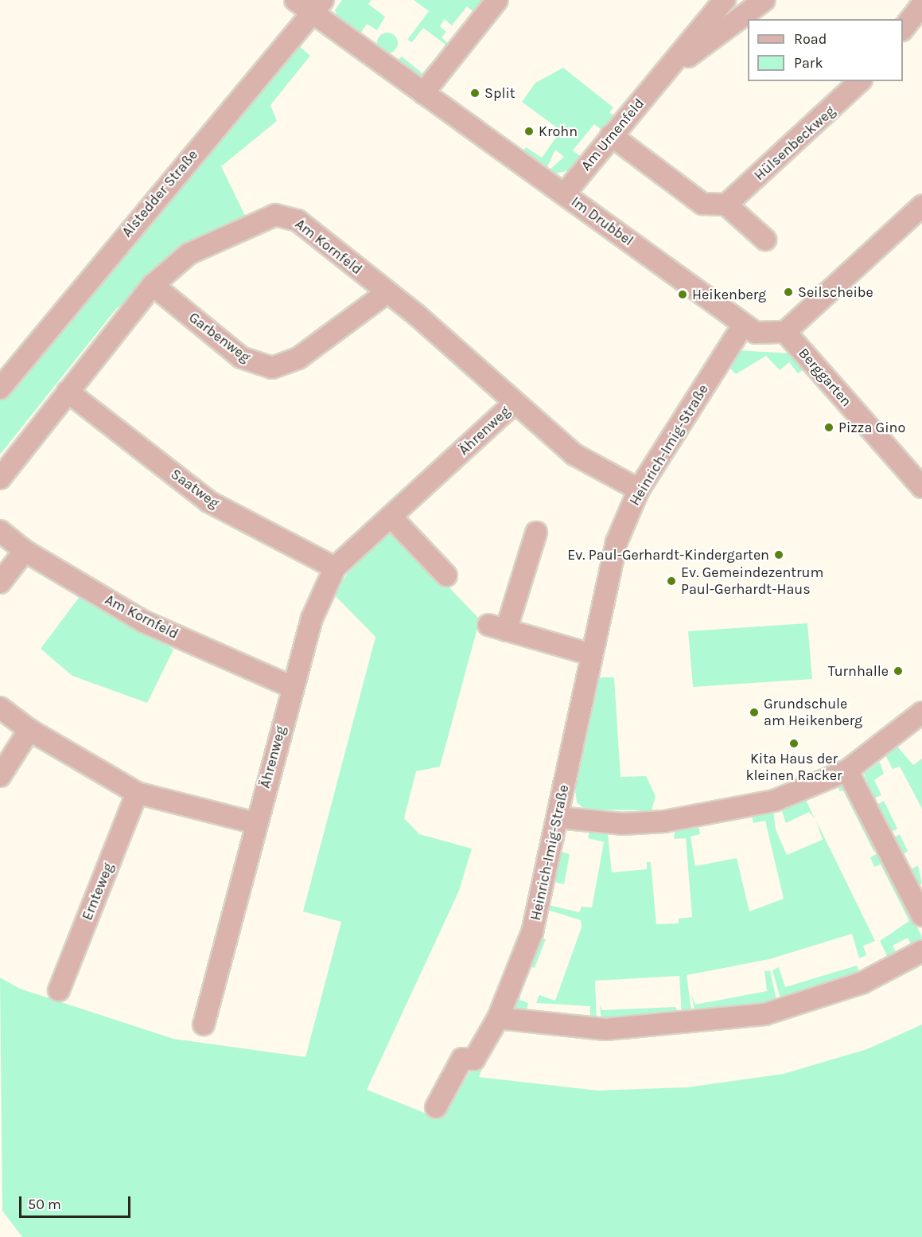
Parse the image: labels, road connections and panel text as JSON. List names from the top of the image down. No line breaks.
{"streets":{"street":["Am Urnenfeld","Hülsenbeckweg","Alstedder Straße","Im Drubbel","Am Kornfeld","Garbenweg","Berggarten","Ährenweg","Heinrich-Imig-Straße","Saatweg","Ernteweg"]},"crossings":[["Am Urnenfeld","Im Drubbel"],["Alstedder Straße","Im Drubbel"],["Im Drubbel","Berggarten"],["Im Drubbel","Heinrich-Imig-Straße"],["Am Kornfeld","Garbenweg"],["Am Kornfeld","Ährenweg"],["Am Kornfeld","Heinrich-Imig-Straße"],["Am Kornfeld","Saatweg"],["Ährenweg","Saatweg"]],"places":["Split","Krohn","Seilscheibe","Heikenberg","Pizza Gino","Ev. Paul-Gerhardt-Kindergarten","Ev. Gemeindezentrum Paul-Gerhardt-Haus","Turnhalle","Grundschule am Heikenberg","Kita Haus der kleinen Racker"],"legend":["Road","Park"],"scale_bar":"50 m"}
